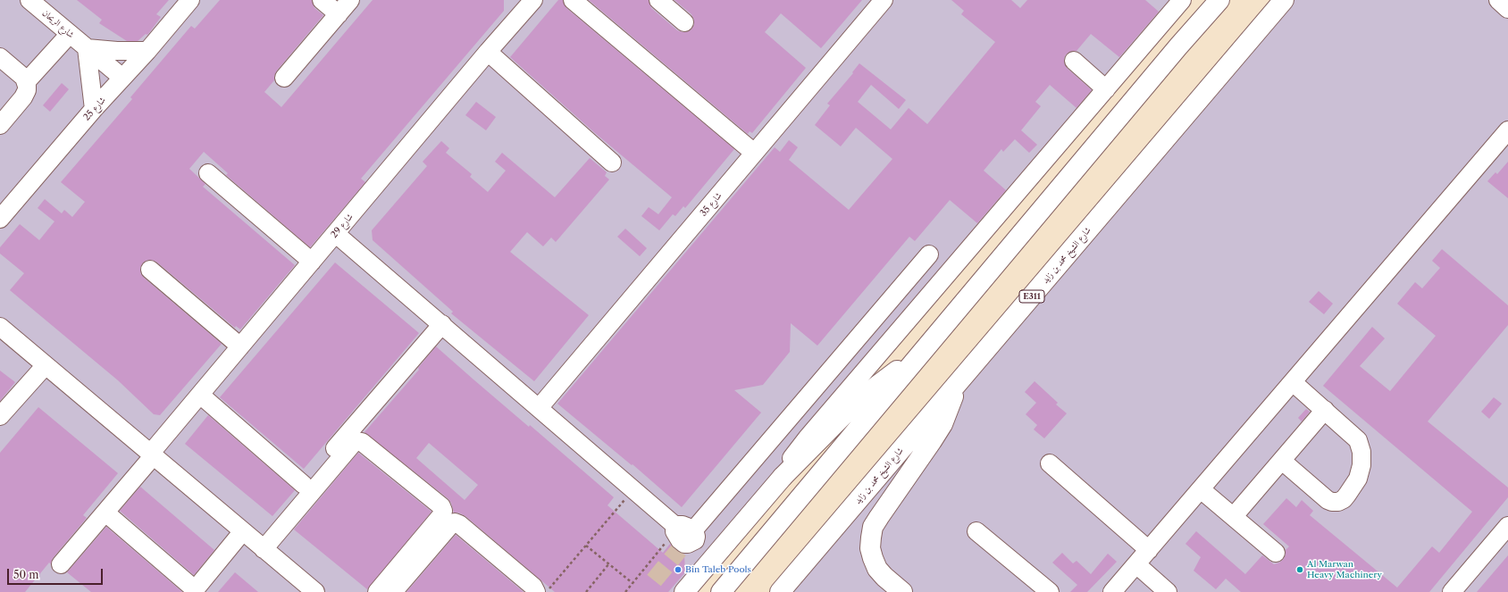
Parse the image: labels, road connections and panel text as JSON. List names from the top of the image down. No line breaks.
{"streets":{"main road":["شارع الشيخ محمد بن زايد","E311"],"street":["شارع الريحان","شارع 25","شارع 35","شارع 29"]},"crossings":[["شارع الريحان","شارع 25"]],"places":["Bin Taleb Pools","Al Marwan Heavy Machinery"],"scale_bar":"50 m"}
